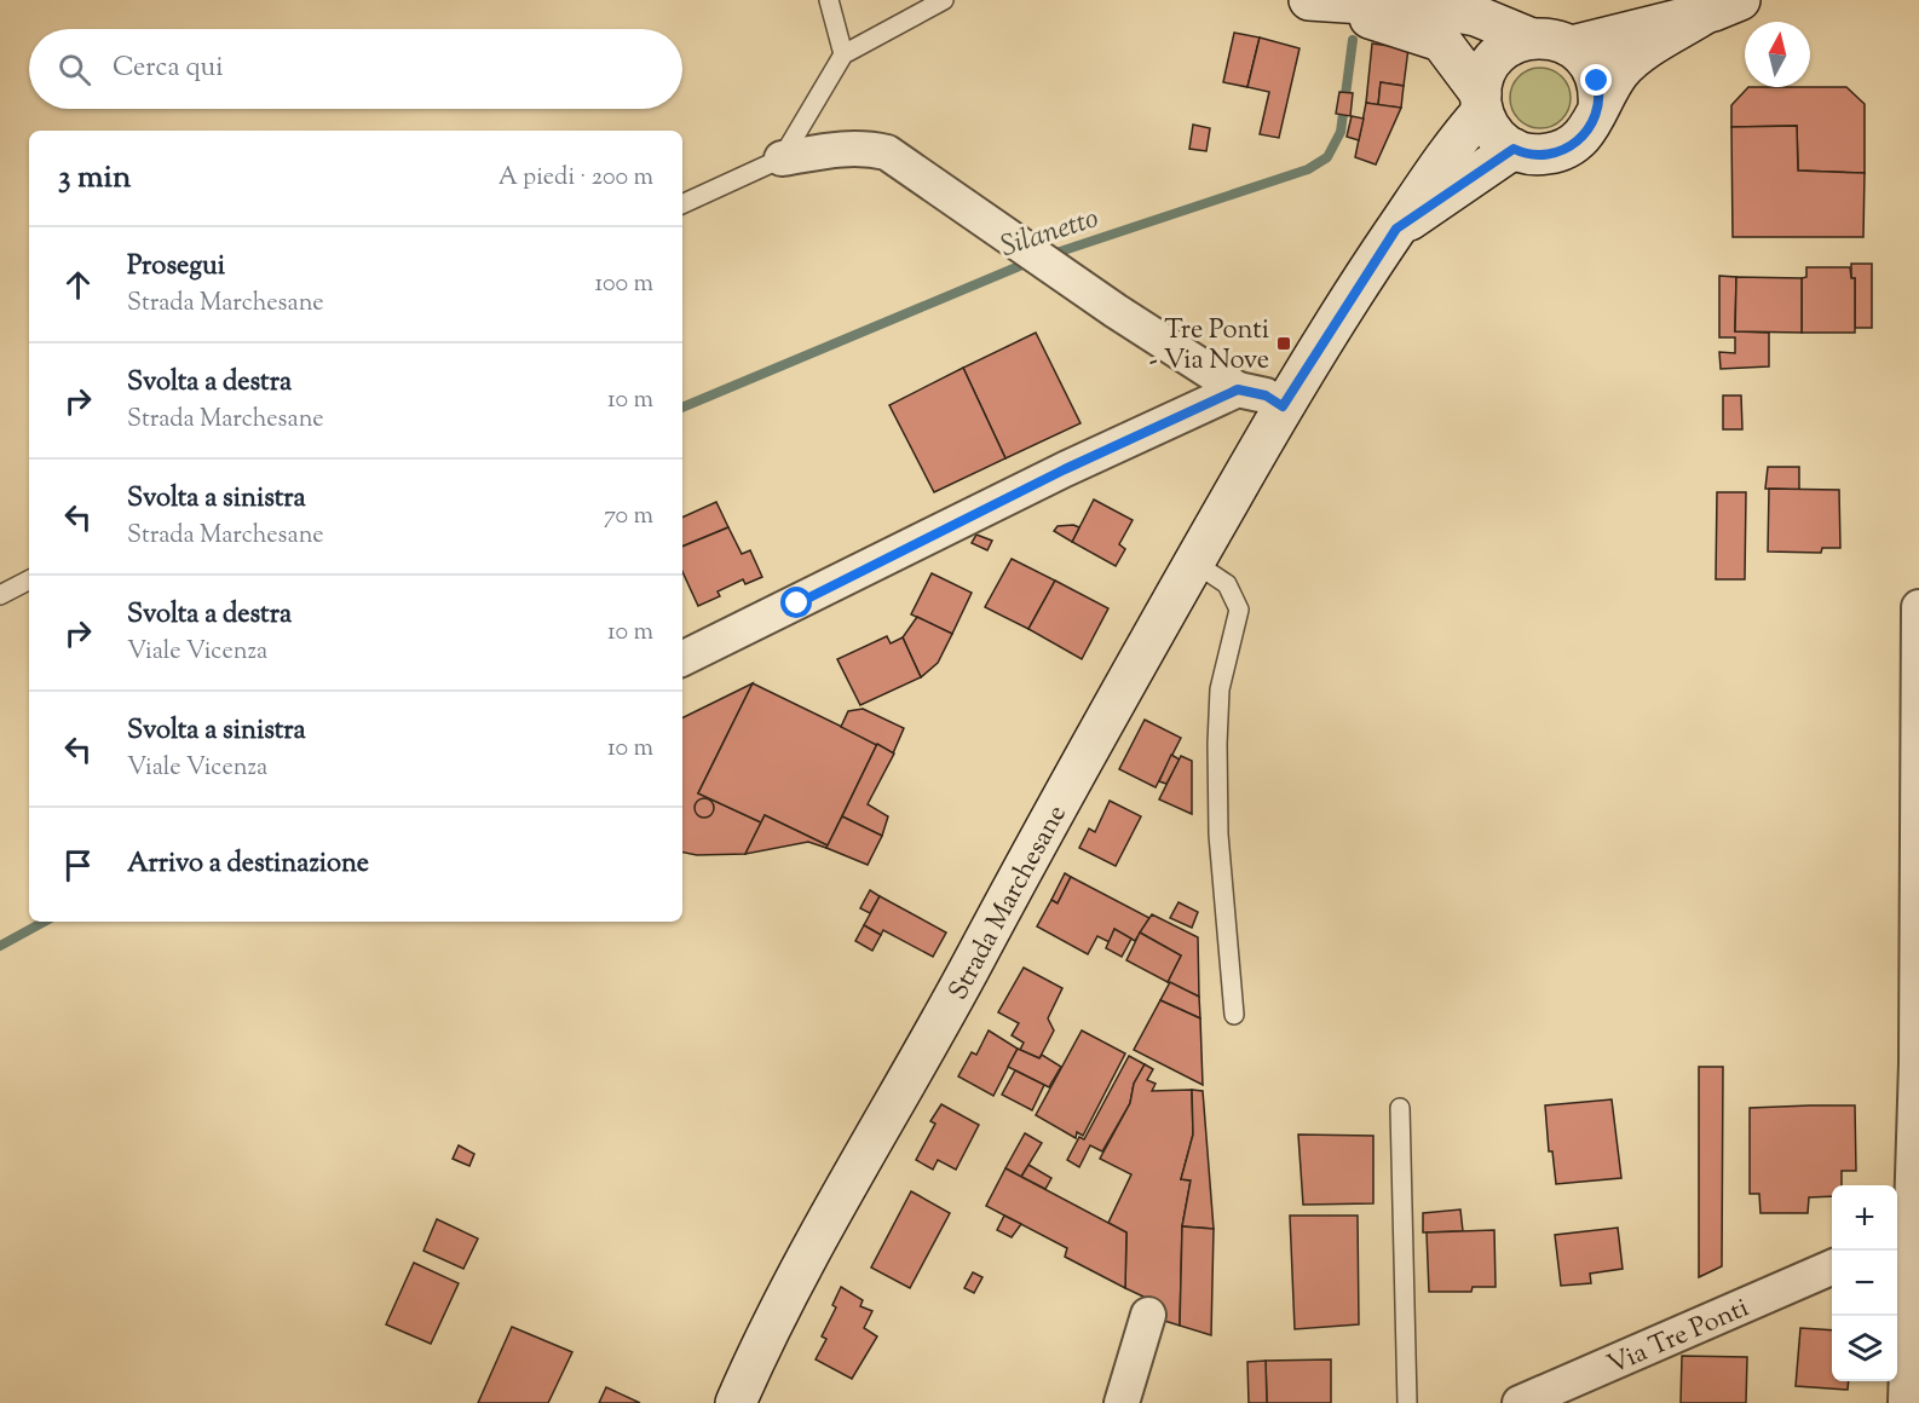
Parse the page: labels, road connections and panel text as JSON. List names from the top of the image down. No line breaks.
{"streets":{"main road":["Strada Marchesane"],"street":["Via Tre Ponti"]},"water":["Silanetto"],"places":{"transit":["Tre Ponti - Via Nove"]},"north":"top","page":{"search":"Cerca qui","heading":["3 min","A piedi · 200 m"],"list":[["Prosegui","Strada Marchesane","100 m"],["Svolta a destra","Strada Marchesane","10 m"],["Svolta a sinistra","Strada Marchesane","70 m"],["Svolta a destra","Viale Vicenza","10 m"],["Svolta a sinistra","Viale Vicenza","10 m"],"Arrivo a destinazione"],"map_buttons":["+","−"]}}
